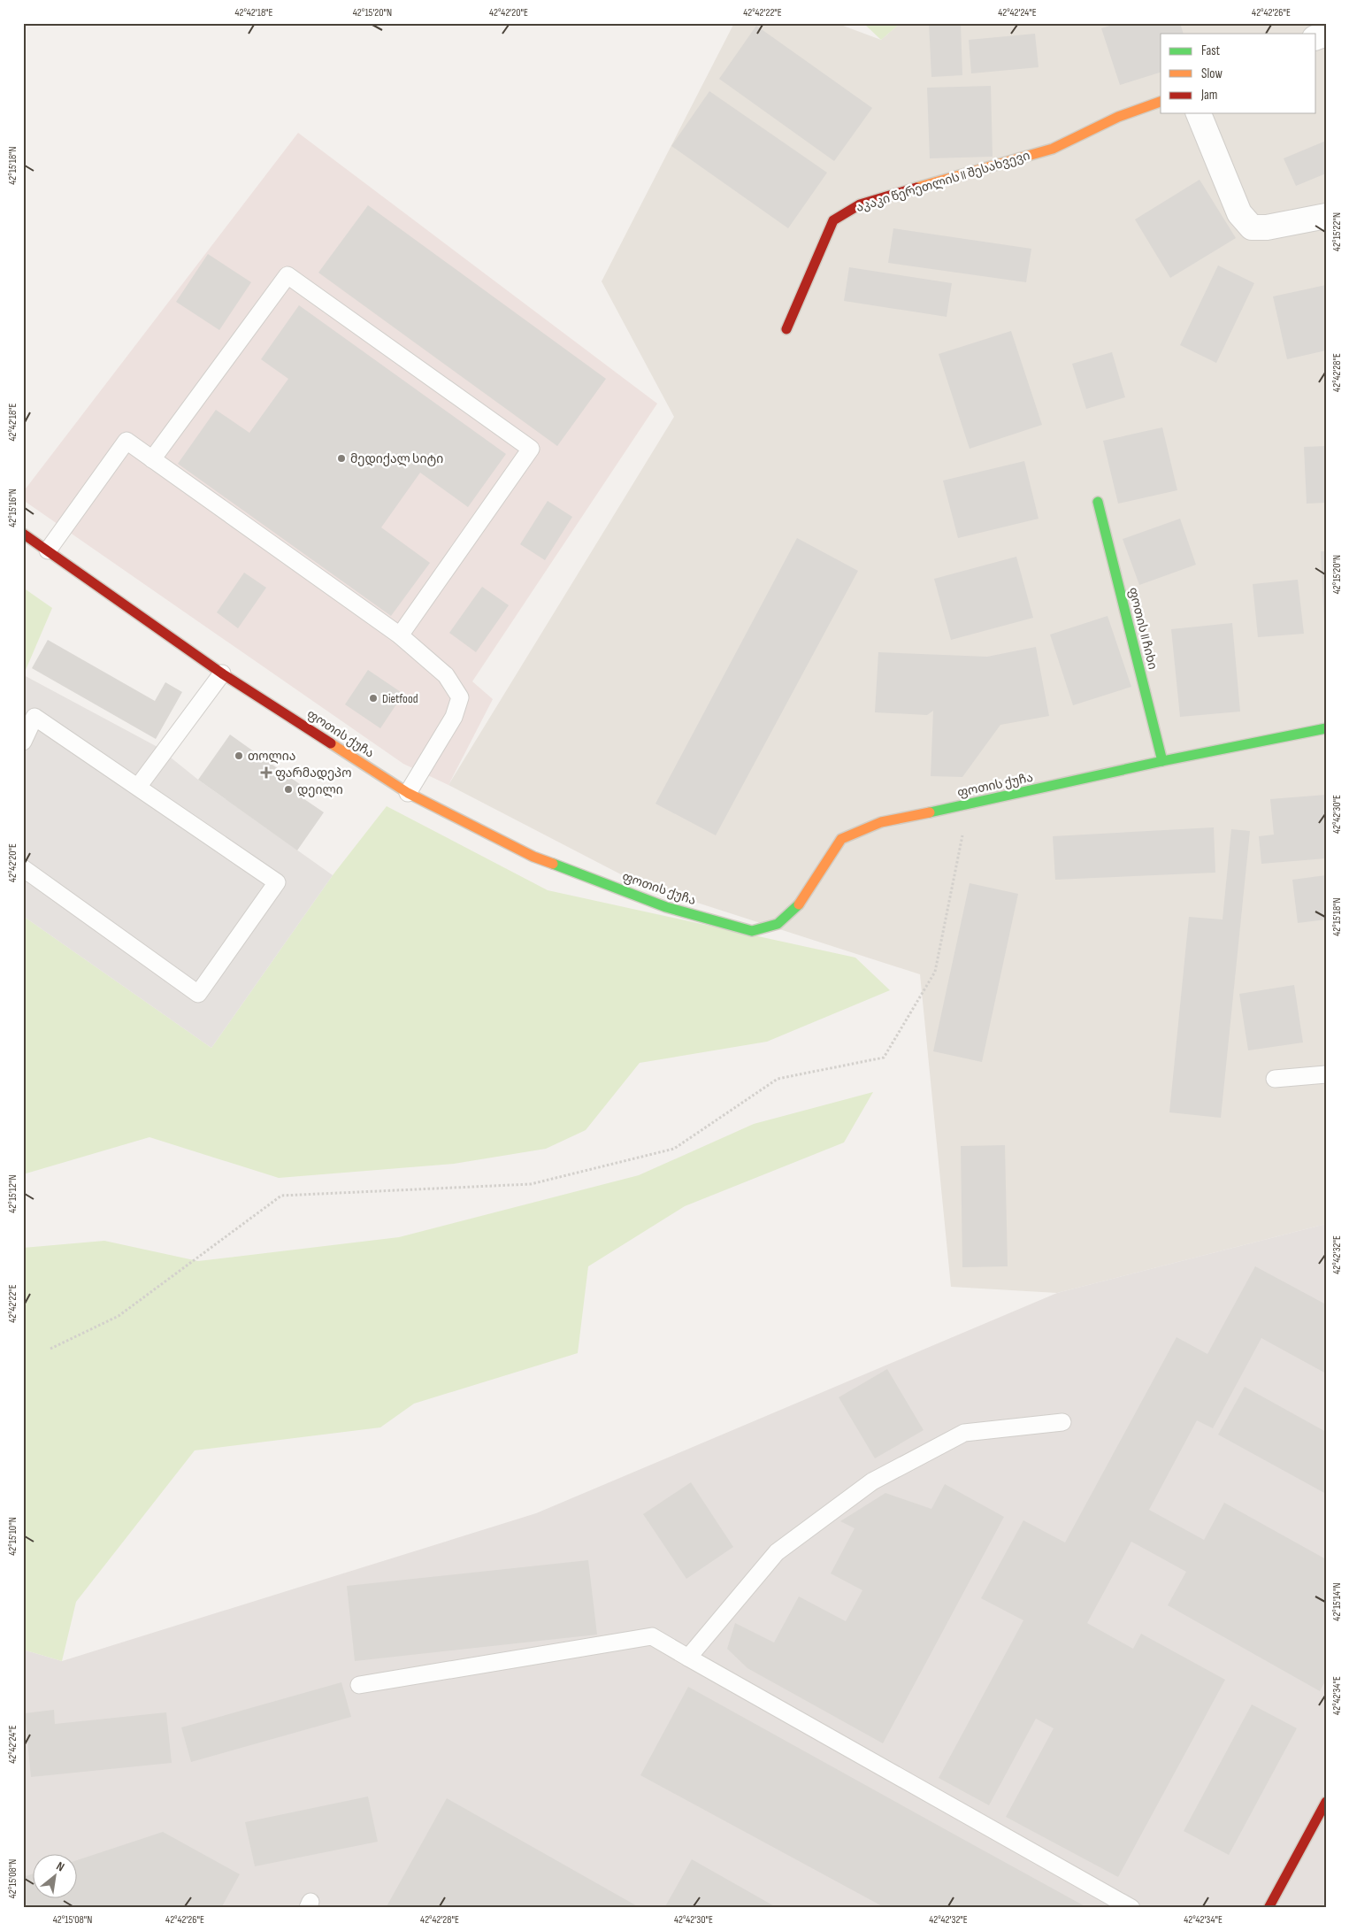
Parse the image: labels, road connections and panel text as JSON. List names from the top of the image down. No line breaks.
{"streets":{"street":["აკაკი წერეთლის II შესახვევი","ფოთის II ჩიხი","ფოთის ქუჩა"]},"crossings":[["ფოთის II ჩიხი","ფოთის ქუჩა"]],"places":{"other":["მედიქალ სიტი","Dietfood","თოლია","დეილი"],"health":["ფარმადეპო"]},"legend":["Fast","Slow","Jam"],"north":"top right","coordinates":["42°42'18\"E","42°15'20\"N","42°42'20\"E","42°42'22\"E","42°42'24\"E","42°42'26\"E","42°15'18\"N","42°15'22\"N","42°42'28\"E","42°15'16\"N","42°42'30\"E","42°15'12\"N","42°42'32\"E","42°15'10\"N","42°15'14\"N","42°42'34\"E","42°15'08\"N"]}
